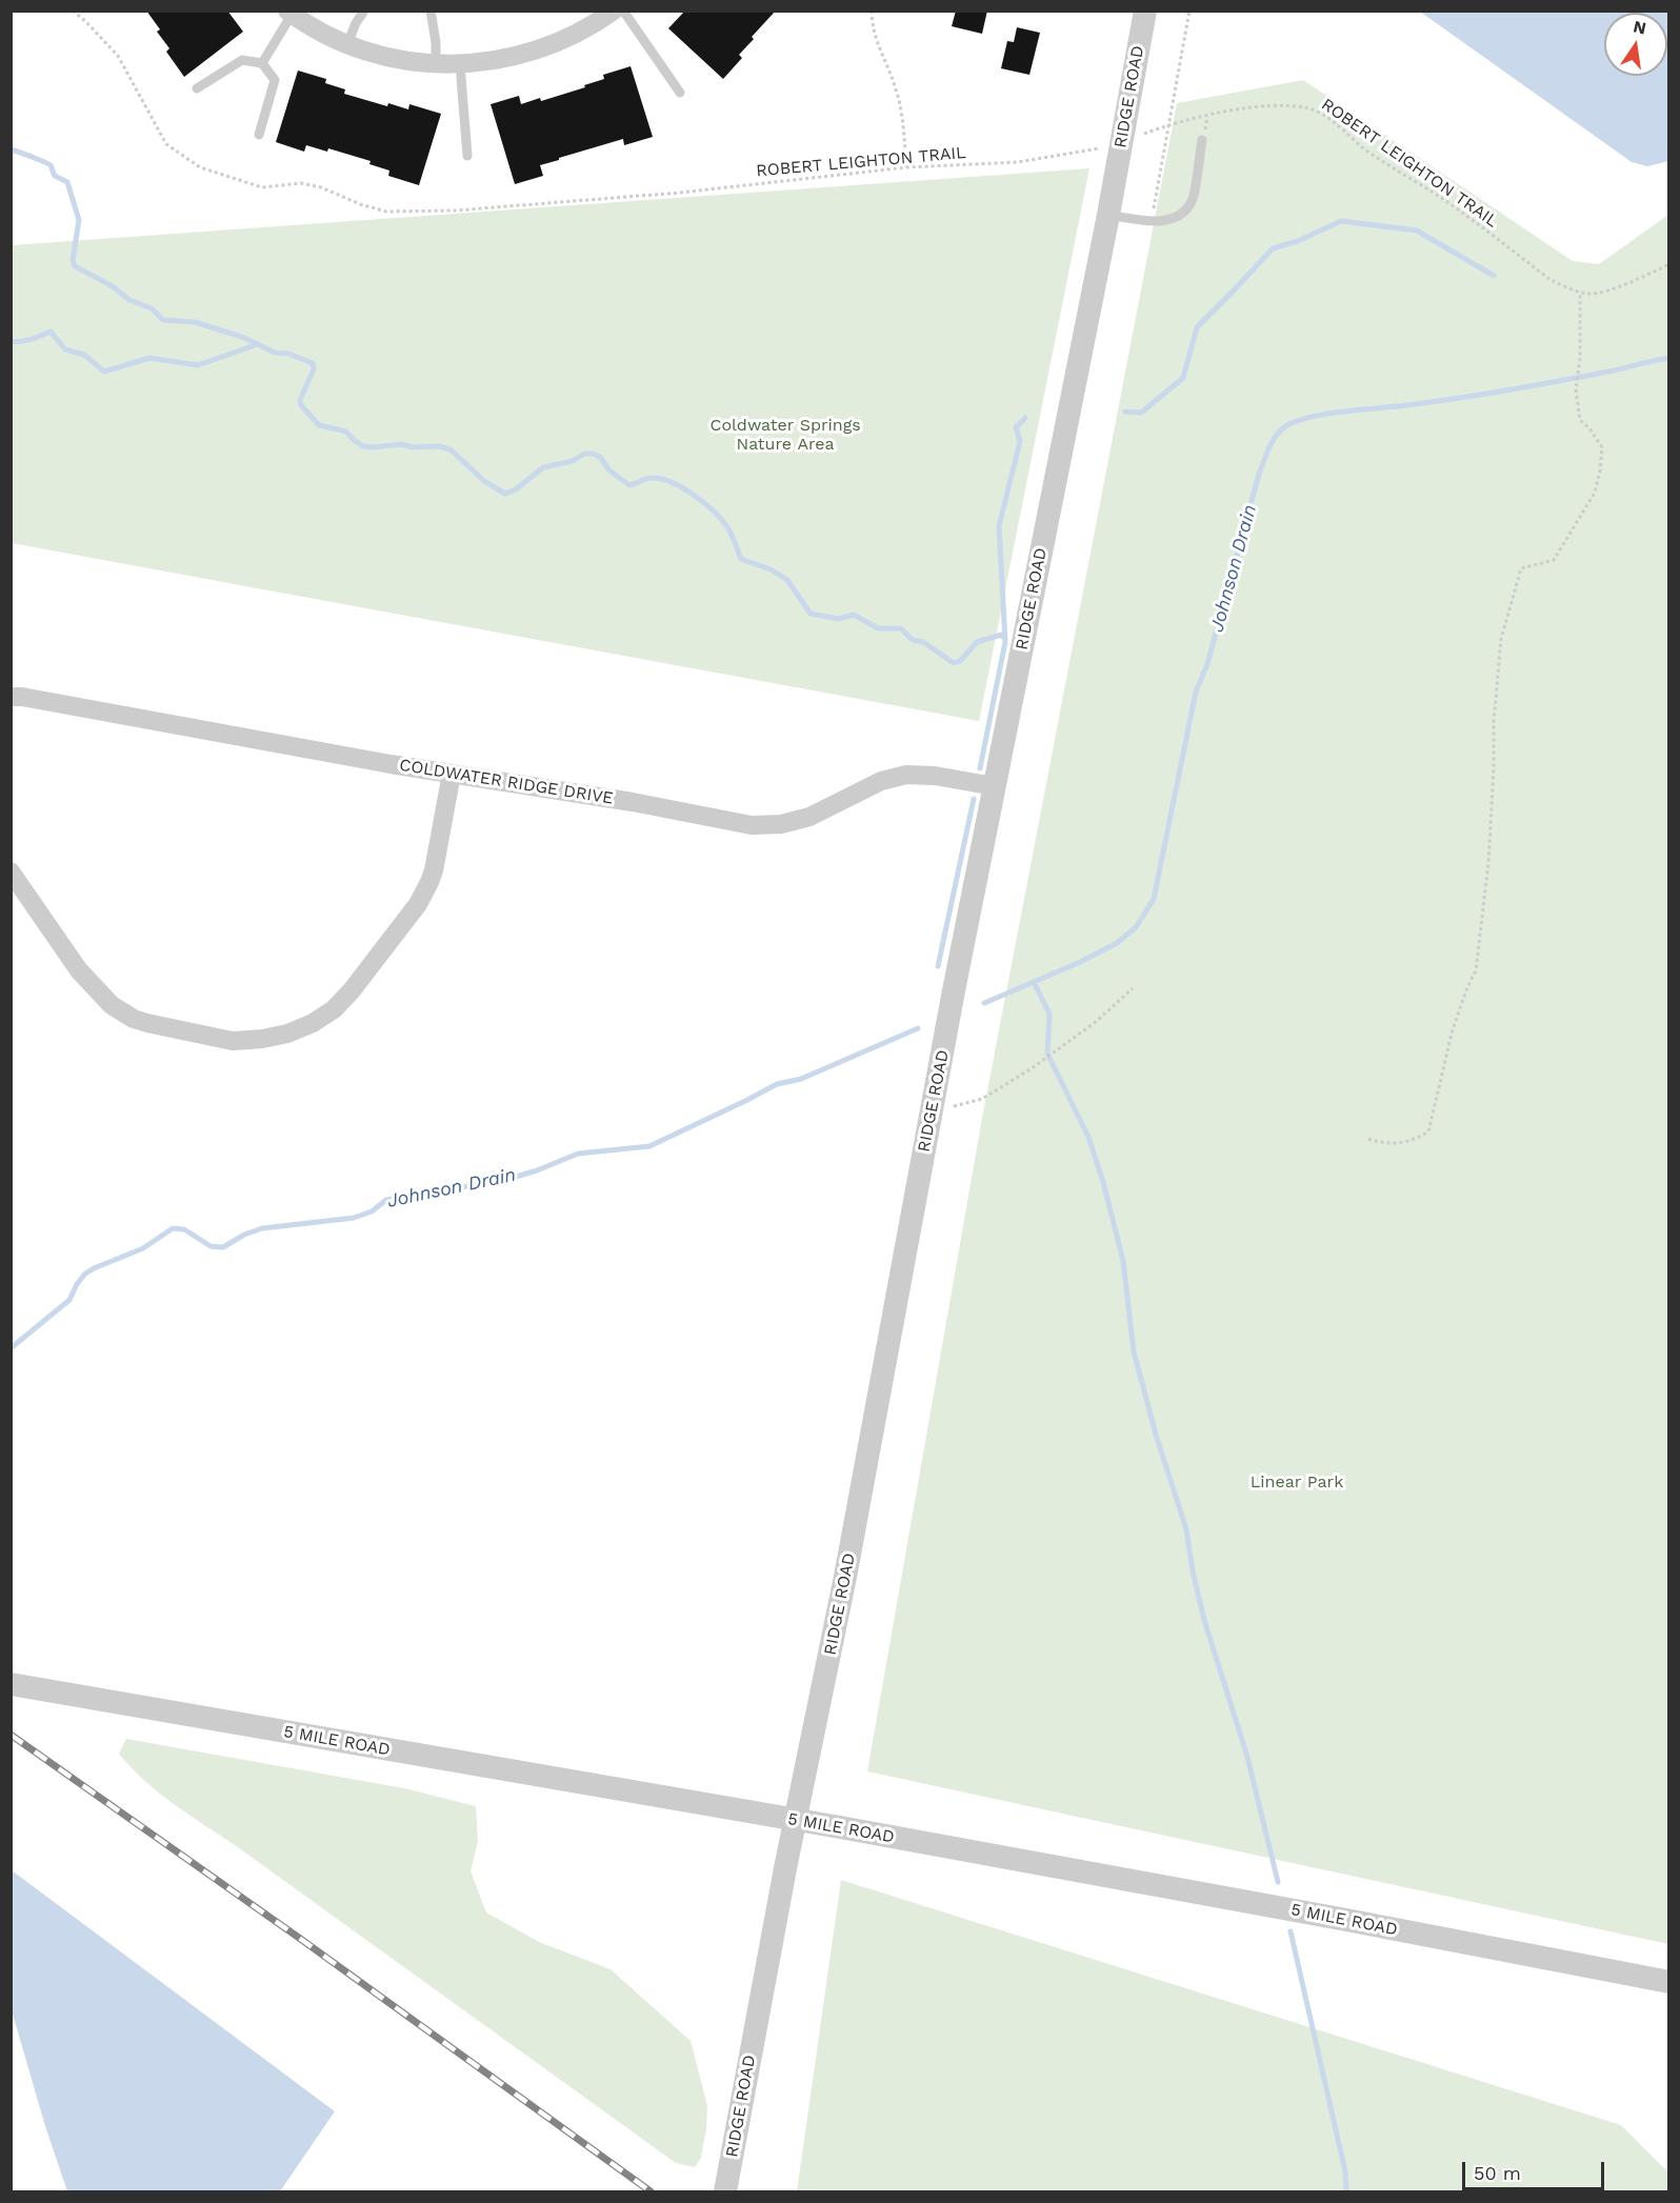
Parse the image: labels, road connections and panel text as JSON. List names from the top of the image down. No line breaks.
{"streets":{"street":["RIDGE ROAD","COLDWATER RIDGE DRIVE","5 MILE ROAD"],"path":["ROBERT LEIGHTON TRAIL"]},"crossings":[["RIDGE ROAD","ROBERT LEIGHTON TRAIL"],["RIDGE ROAD","COLDWATER RIDGE DRIVE"],["RIDGE ROAD","5 MILE ROAD"]],"water":["Johnson Drain"],"parks":["Coldwater Springs Nature Area","Linear Park"],"scale_bar":"50 m","north":"top"}
